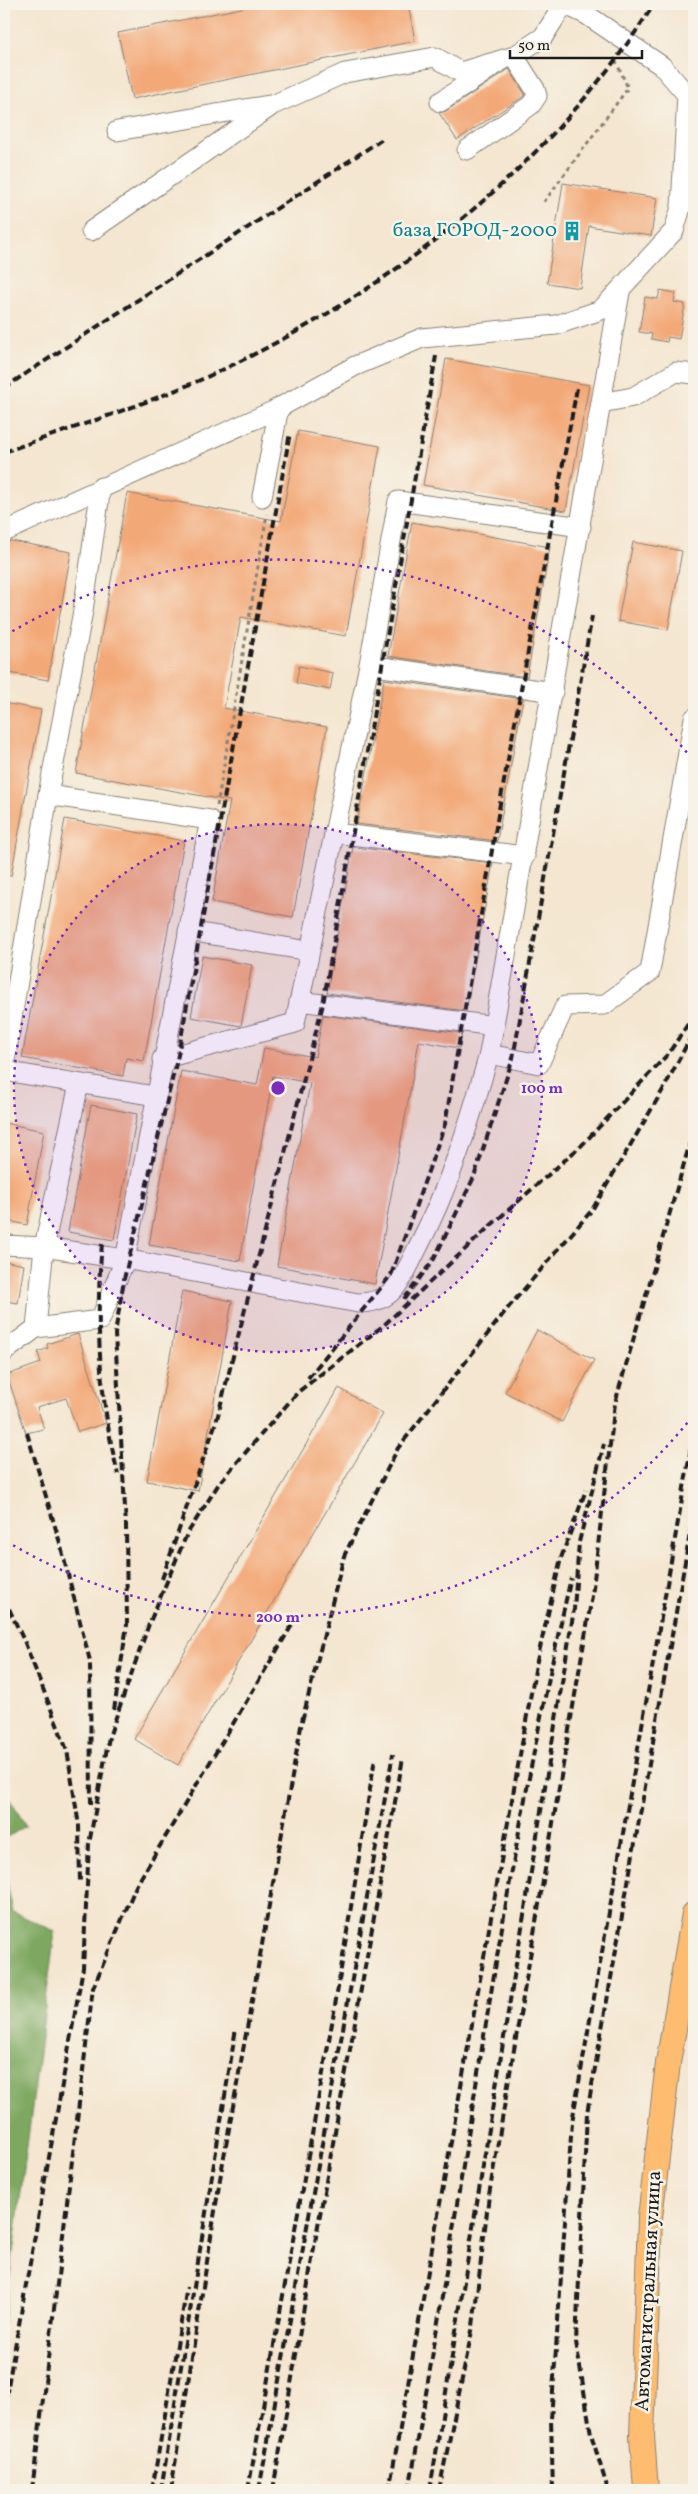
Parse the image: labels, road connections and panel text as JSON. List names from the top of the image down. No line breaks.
{"streets":{"main road":["Автомагистральная улица"]},"places":{"building":["база ГОРОД-2000"]},"scale_bar":"50 m","rings":["100 m","200 m"]}
